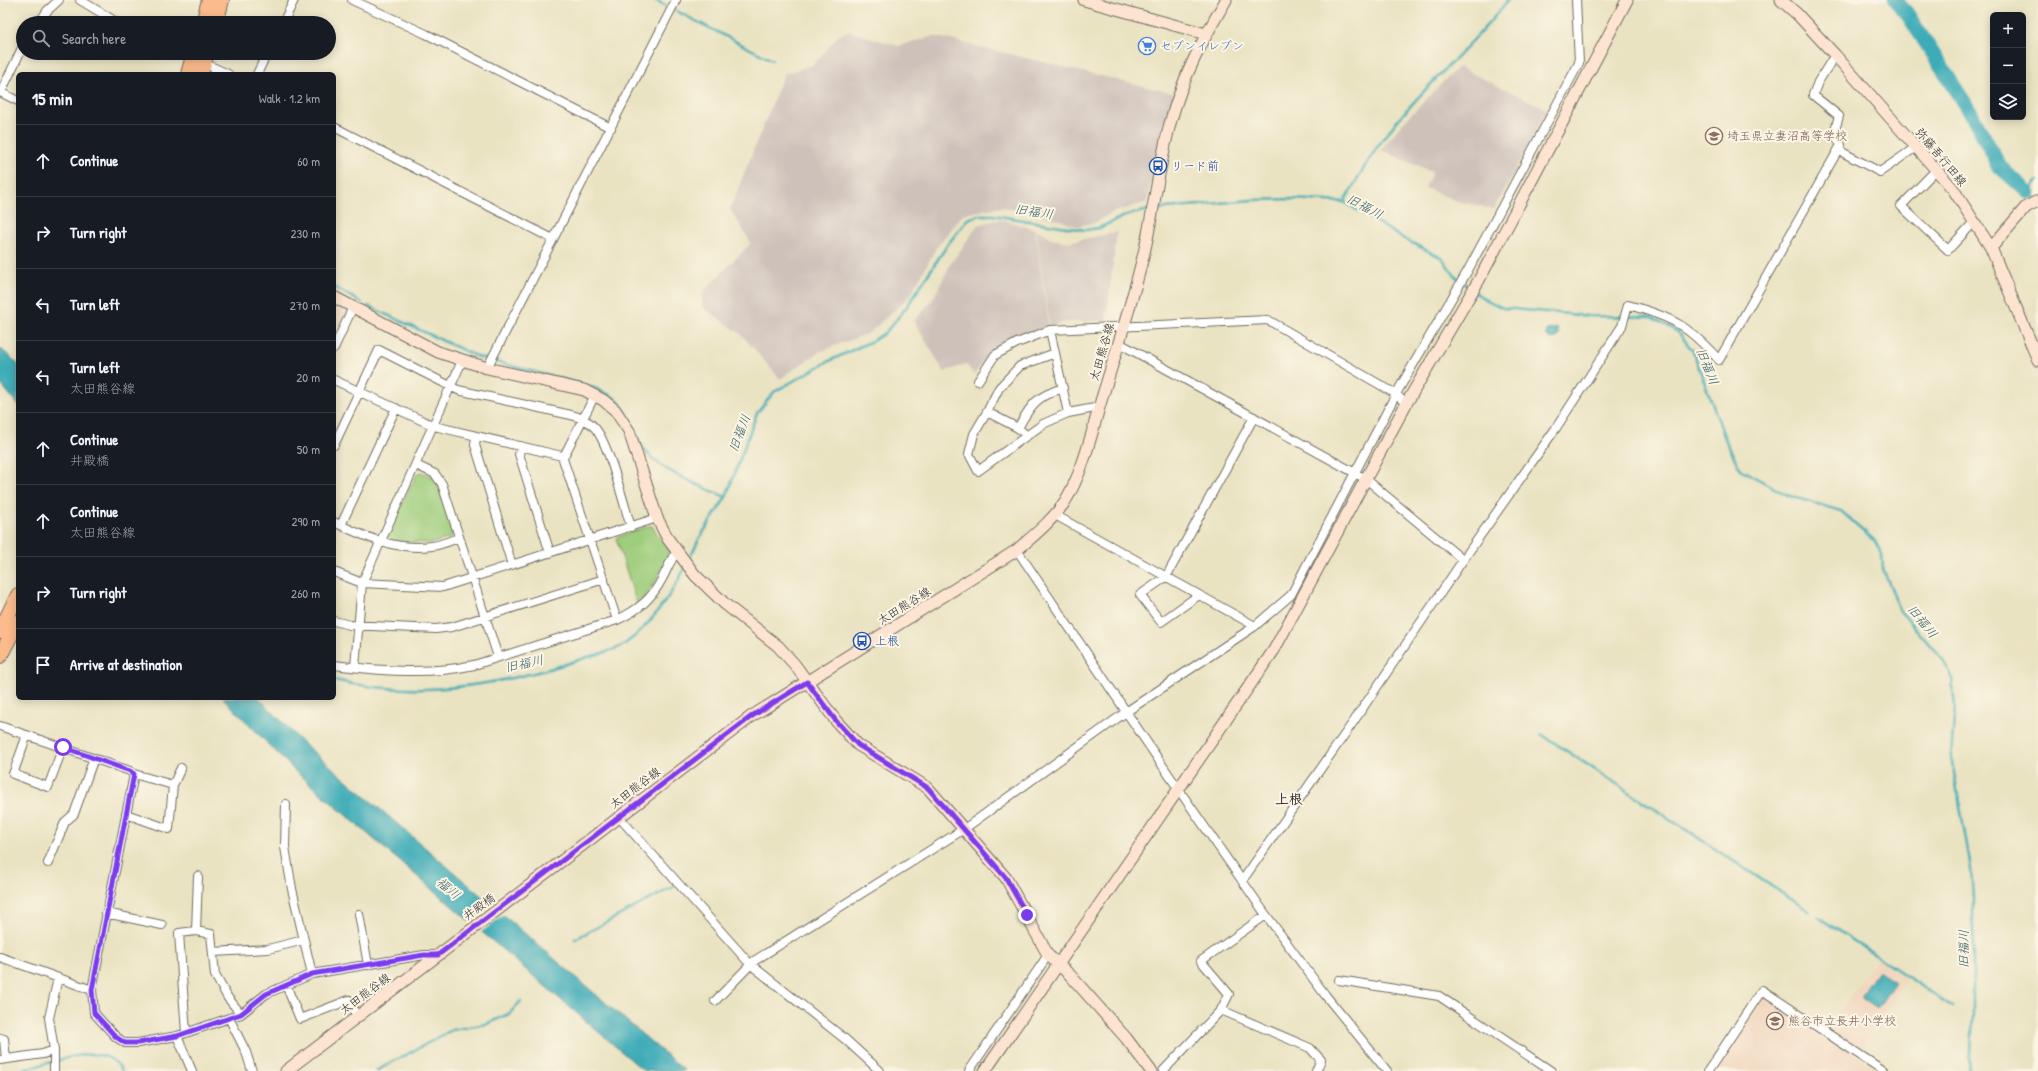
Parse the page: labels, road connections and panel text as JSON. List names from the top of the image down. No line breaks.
{"streets":{"street":["弥藤吾行田線","太田熊谷線","井殿橋"]},"crossings":[["太田熊谷線","井殿橋"]],"districts":["上根"],"water":["旧福川","福川"],"places":{"supermarket":["セブンイレブン"],"school or university":["埼玉県立妻沼高等学校","熊谷市立長井小学校"],"bus stop":["リード前","上根"]},"page":{"map_buttons":["+","−"],"search":"Search here","heading":["15 min","Walk · 1.2 km"],"list":[["Continue","60 m"],["Turn right","230 m"],["Turn left","270 m"],["Turn left","太田熊谷線","20 m"],["Continue","井殿橋","50 m"],["Continue","太田熊谷線","290 m"],["Turn right","260 m"],"Arrive at destination"]}}
